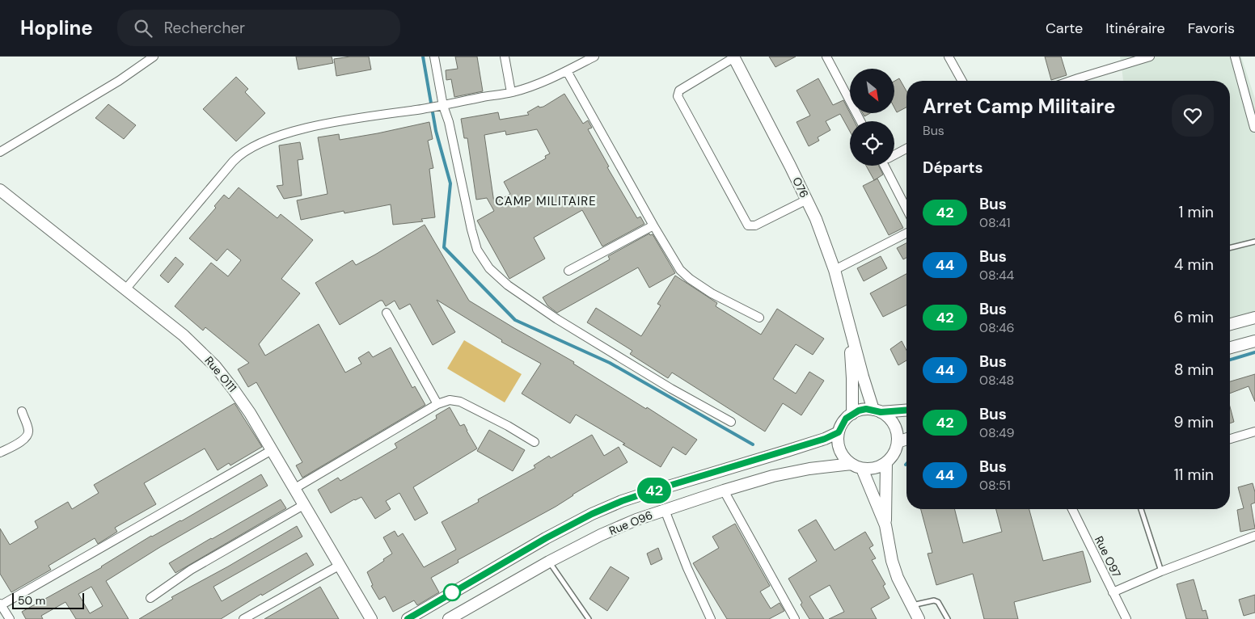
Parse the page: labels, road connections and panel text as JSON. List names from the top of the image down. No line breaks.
{"streets":{"street":["O76","Rue O111","Rue O96","Rue O97"]},"districts":["CAMP MILITAIRE"],"lines":["bus line 42"],"scale_bar":"50 m","north":"bottom right","page":{"header":"Hopline","search":"Rechercher","nav":["Carte","Itinéraire","Favoris"],"on_map":"42","heading":[["Arret Camp Militaire","Bus"],"Départs"],"list":[{"mark":"42","name":"Bus","note":"08:41","value":"1 min"},{"mark":"44","name":"Bus","note":"08:44","value":"4 min"},{"mark":"42","name":"Bus","note":"08:46","value":"6 min"},{"mark":"44","name":"Bus","note":"08:48","value":"8 min"},{"mark":"42","name":"Bus","note":"08:49","value":"9 min"},{"mark":"44","name":"Bus","note":"08:51","value":"11 min"}],"scale":"50 m"}}
